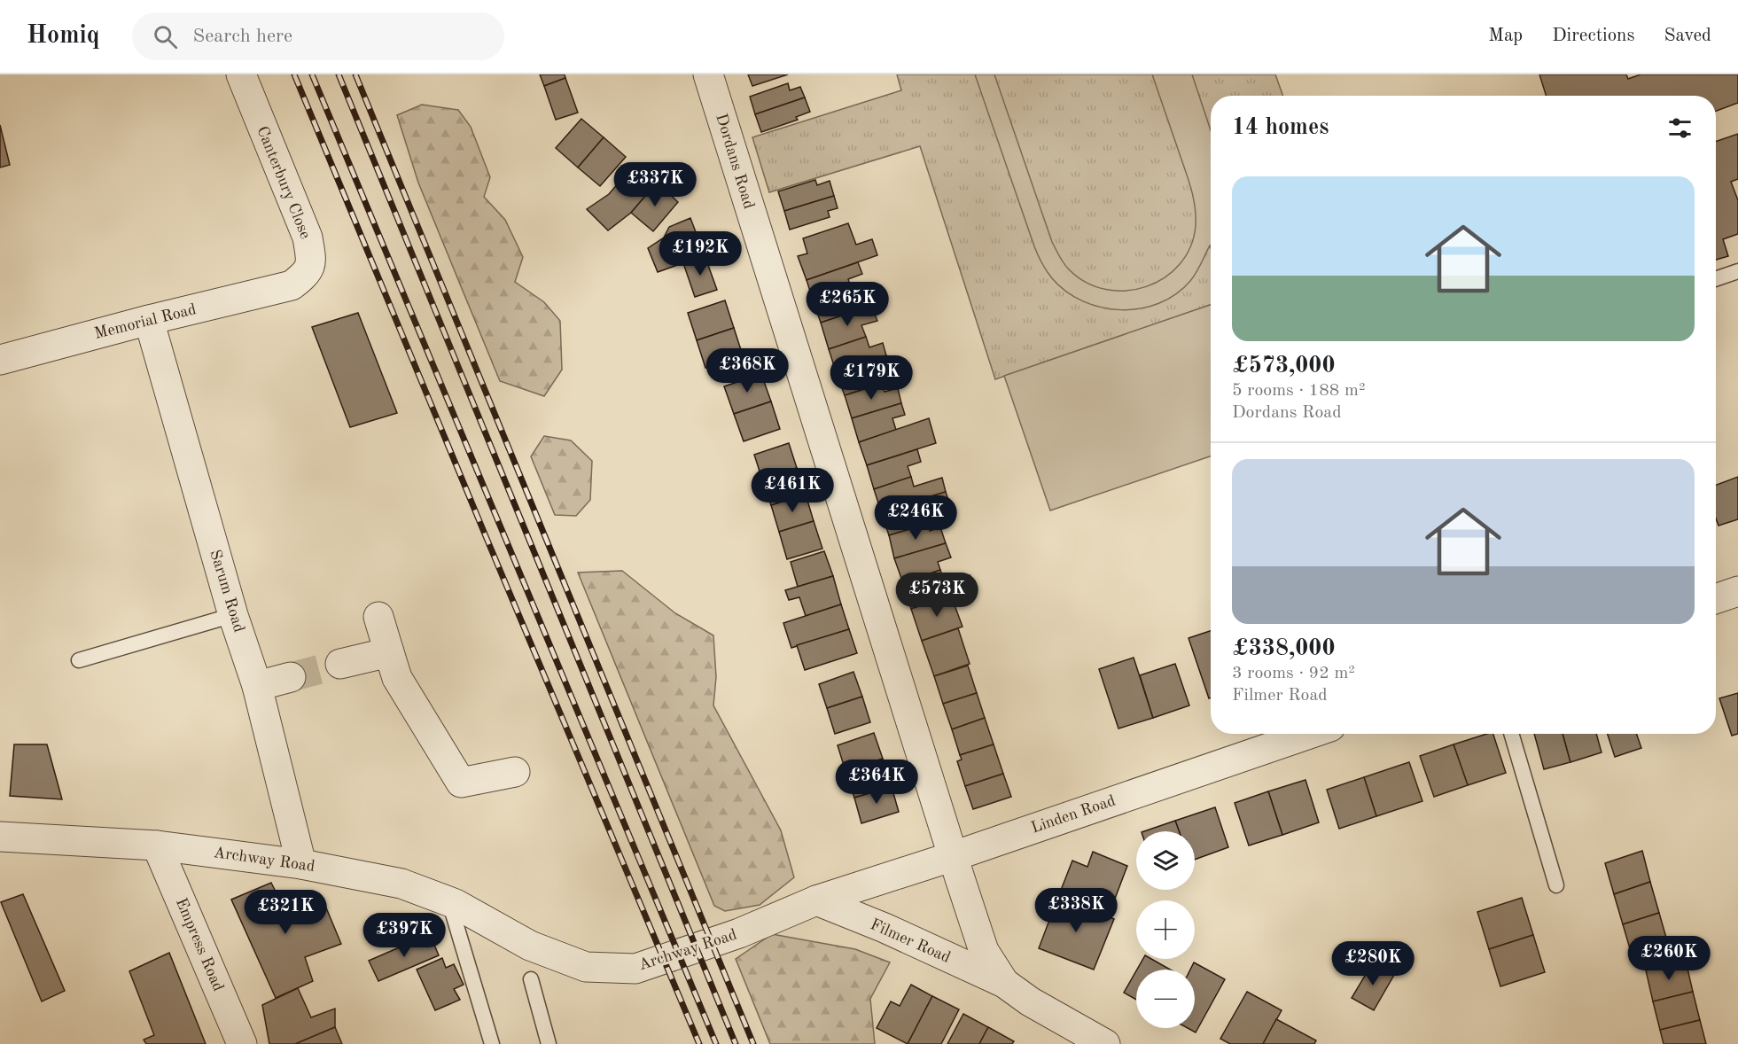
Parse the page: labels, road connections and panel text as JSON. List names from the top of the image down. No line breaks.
{"streets":{"street":["Dordans Road","Canterbury Close","Memorial Road","Sarum Road","Linden Road","Archway Road","Filmer Road","Empress Road"]},"crossings":[["Dordans Road","Linden Road"],["Dordans Road","Filmer Road"],["Canterbury Close","Memorial Road"],["Memorial Road","Sarum Road"],["Sarum Road","Archway Road"],["Linden Road","Archway Road"],["Linden Road","Filmer Road"],["Archway Road","Filmer Road"],["Archway Road","Empress Road"]],"page":{"header":"Homiq","search":"Search here","nav":["Map","Directions","Saved"],"heading":"14 homes","list":[{"name":"£573,000","note":"5 rooms · 188 m² · Dordans Road"},{"name":"£338,000","note":"3 rooms · 92 m² · Filmer Road"}],"price":["£337K","£192K","£265K","£368K","£179K","£461K","£246K","£573K","£364K","£338K","£321K","£397K","£260K","£280K"],"map_buttons":["+","−"]}}
